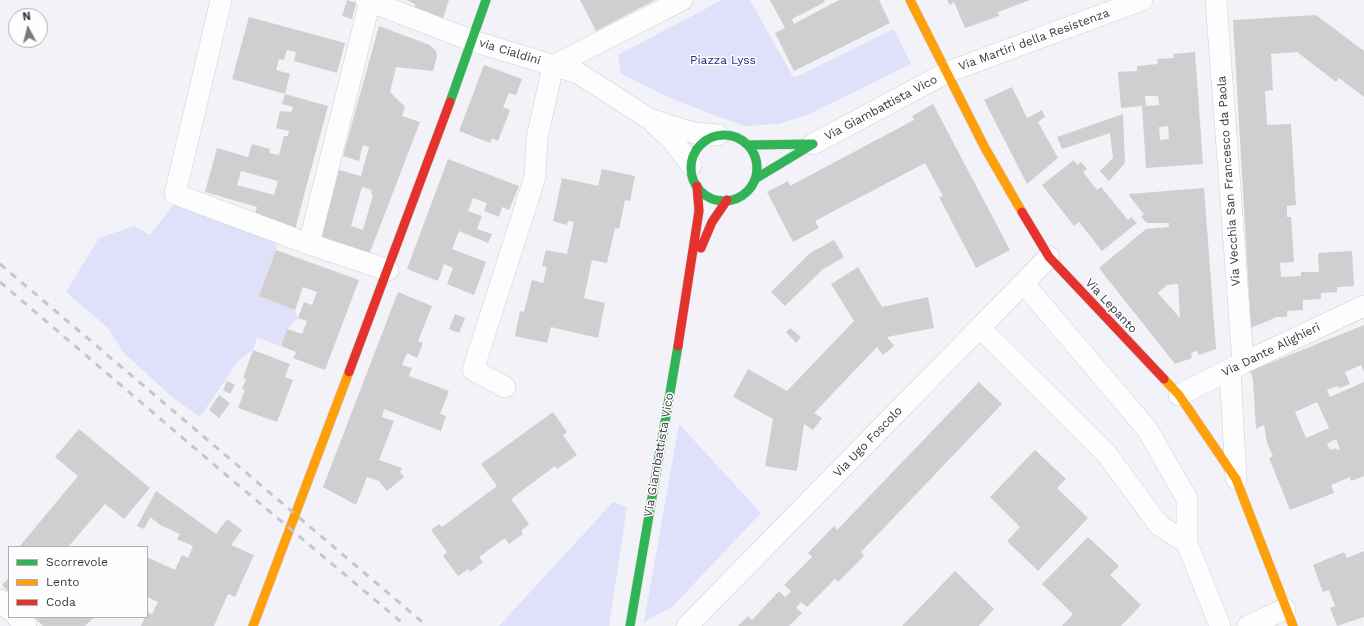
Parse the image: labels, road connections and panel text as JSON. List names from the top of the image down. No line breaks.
{"streets":{"street":["Via Martiri della Resistenza","via Cialdini","Via Giambattista Vico","Via Vecchia San Francesco da Paola","Via Lepanto","Via Dante Alighieri","Via Ugo Foscolo"]},"crossings":[["Via Martiri della Resistenza","Via Giambattista Vico"],["Via Martiri della Resistenza","Via Lepanto"],["via Cialdini","Via Giambattista Vico"],["Via Giambattista Vico","Via Lepanto"],["Via Vecchia San Francesco da Paola","Via Lepanto"],["Via Vecchia San Francesco da Paola","Via Dante Alighieri"],["Via Lepanto","Via Dante Alighieri"],["Via Lepanto","Via Ugo Foscolo"]],"parks":["Piazza Lyss"],"legend":["Scorrevole","Lento","Coda"],"north":"top"}
